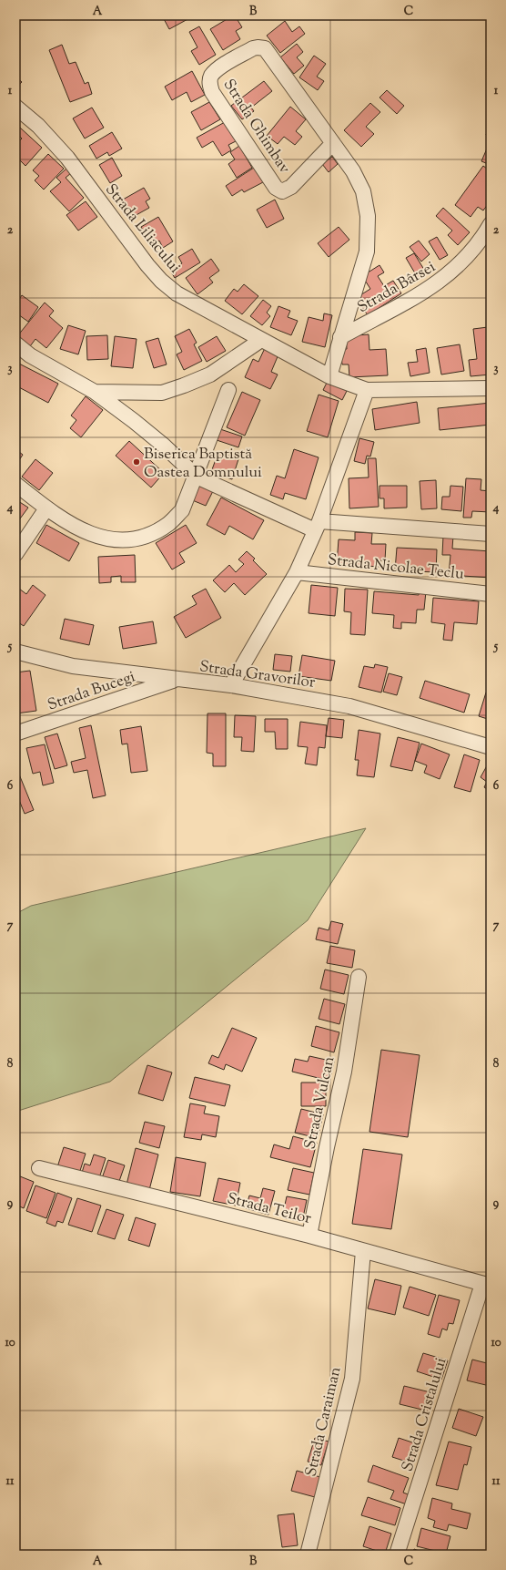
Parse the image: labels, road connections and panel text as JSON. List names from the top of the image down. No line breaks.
{"streets":{"street":["Strada Ghimbav","Strada Liliacului","Strada Bârsei","Strada Nicolae Teclu","Strada Gravorilor","Strada Bucegi","Strada Vulcan","Strada Teilor","Strada Cristalului","Strada Caraiman"]},"crossings":[["Strada Ghimbav","Strada Liliacului"],["Strada Ghimbav","Strada Bârsei"],["Strada Gravorilor","Strada Bucegi"],["Strada Vulcan","Strada Teilor"],["Strada Teilor","Strada Cristalului"],["Strada Teilor","Strada Caraiman"]],"places":["Biserica Baptistă Oastea Domnului"],"grid":{"columns":["A","B","C"],"rows":["1","2","3","4","5","6","7","8","9","10","11"]}}
